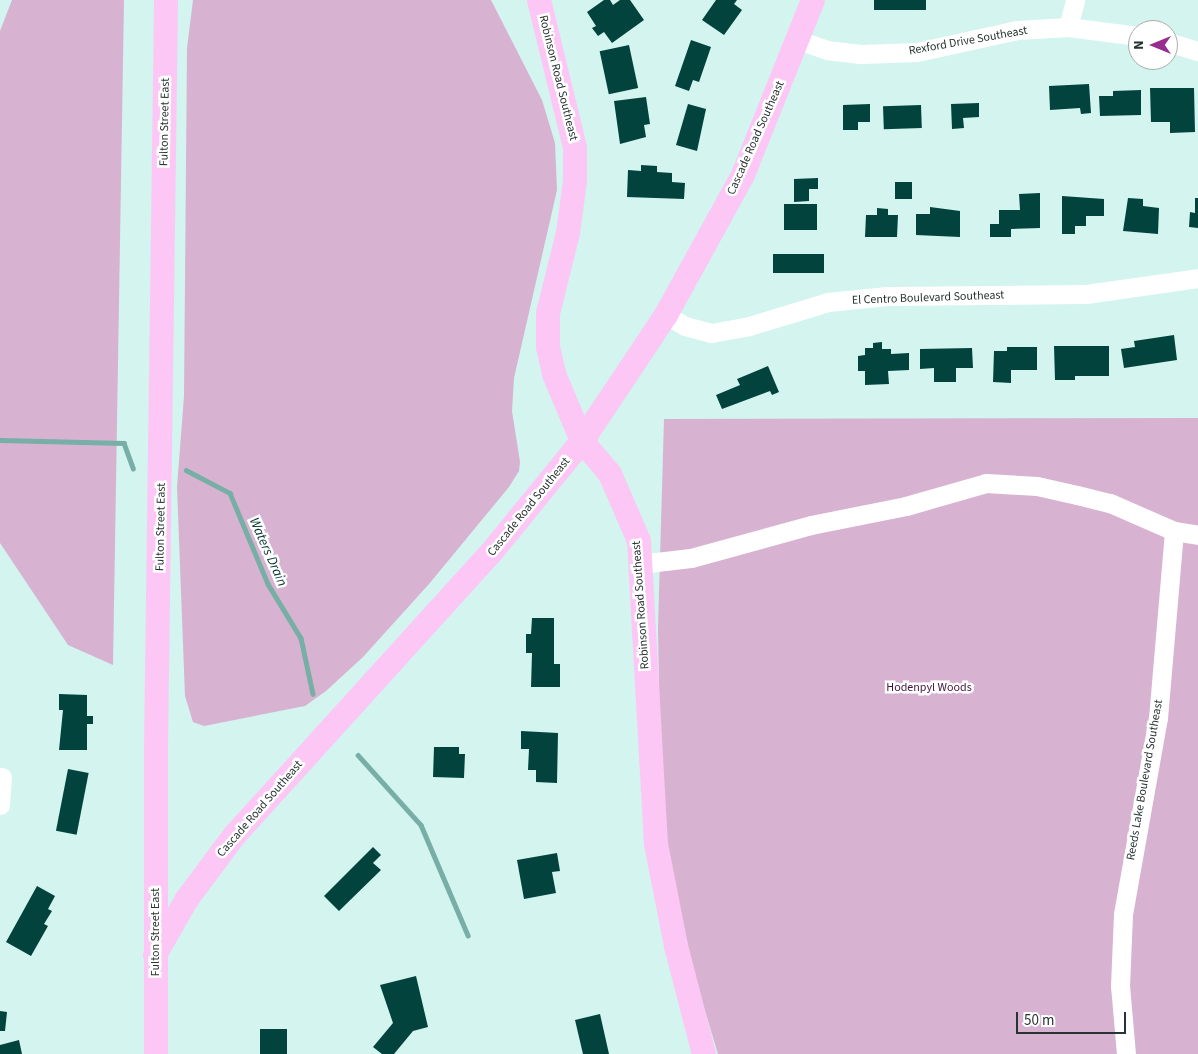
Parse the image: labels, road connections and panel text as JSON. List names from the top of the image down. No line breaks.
{"streets":{"main road":["Robinson Road Southeast","Fulton Street East","Cascade Road Southeast"],"street":["Rexford Drive Southeast","El Centro Boulevard Southeast","Reeds Lake Boulevard Southeast"]},"crossings":[["Rexford Drive Southeast","Cascade Road Southeast"],["Robinson Road Southeast","Cascade Road Southeast"],["Fulton Street East","Cascade Road Southeast"],["Cascade Road Southeast","El Centro Boulevard Southeast"]],"water":["Waters Drain"],"parks":["Hodenpyl Woods"],"scale_bar":"50 m","north":"left"}
